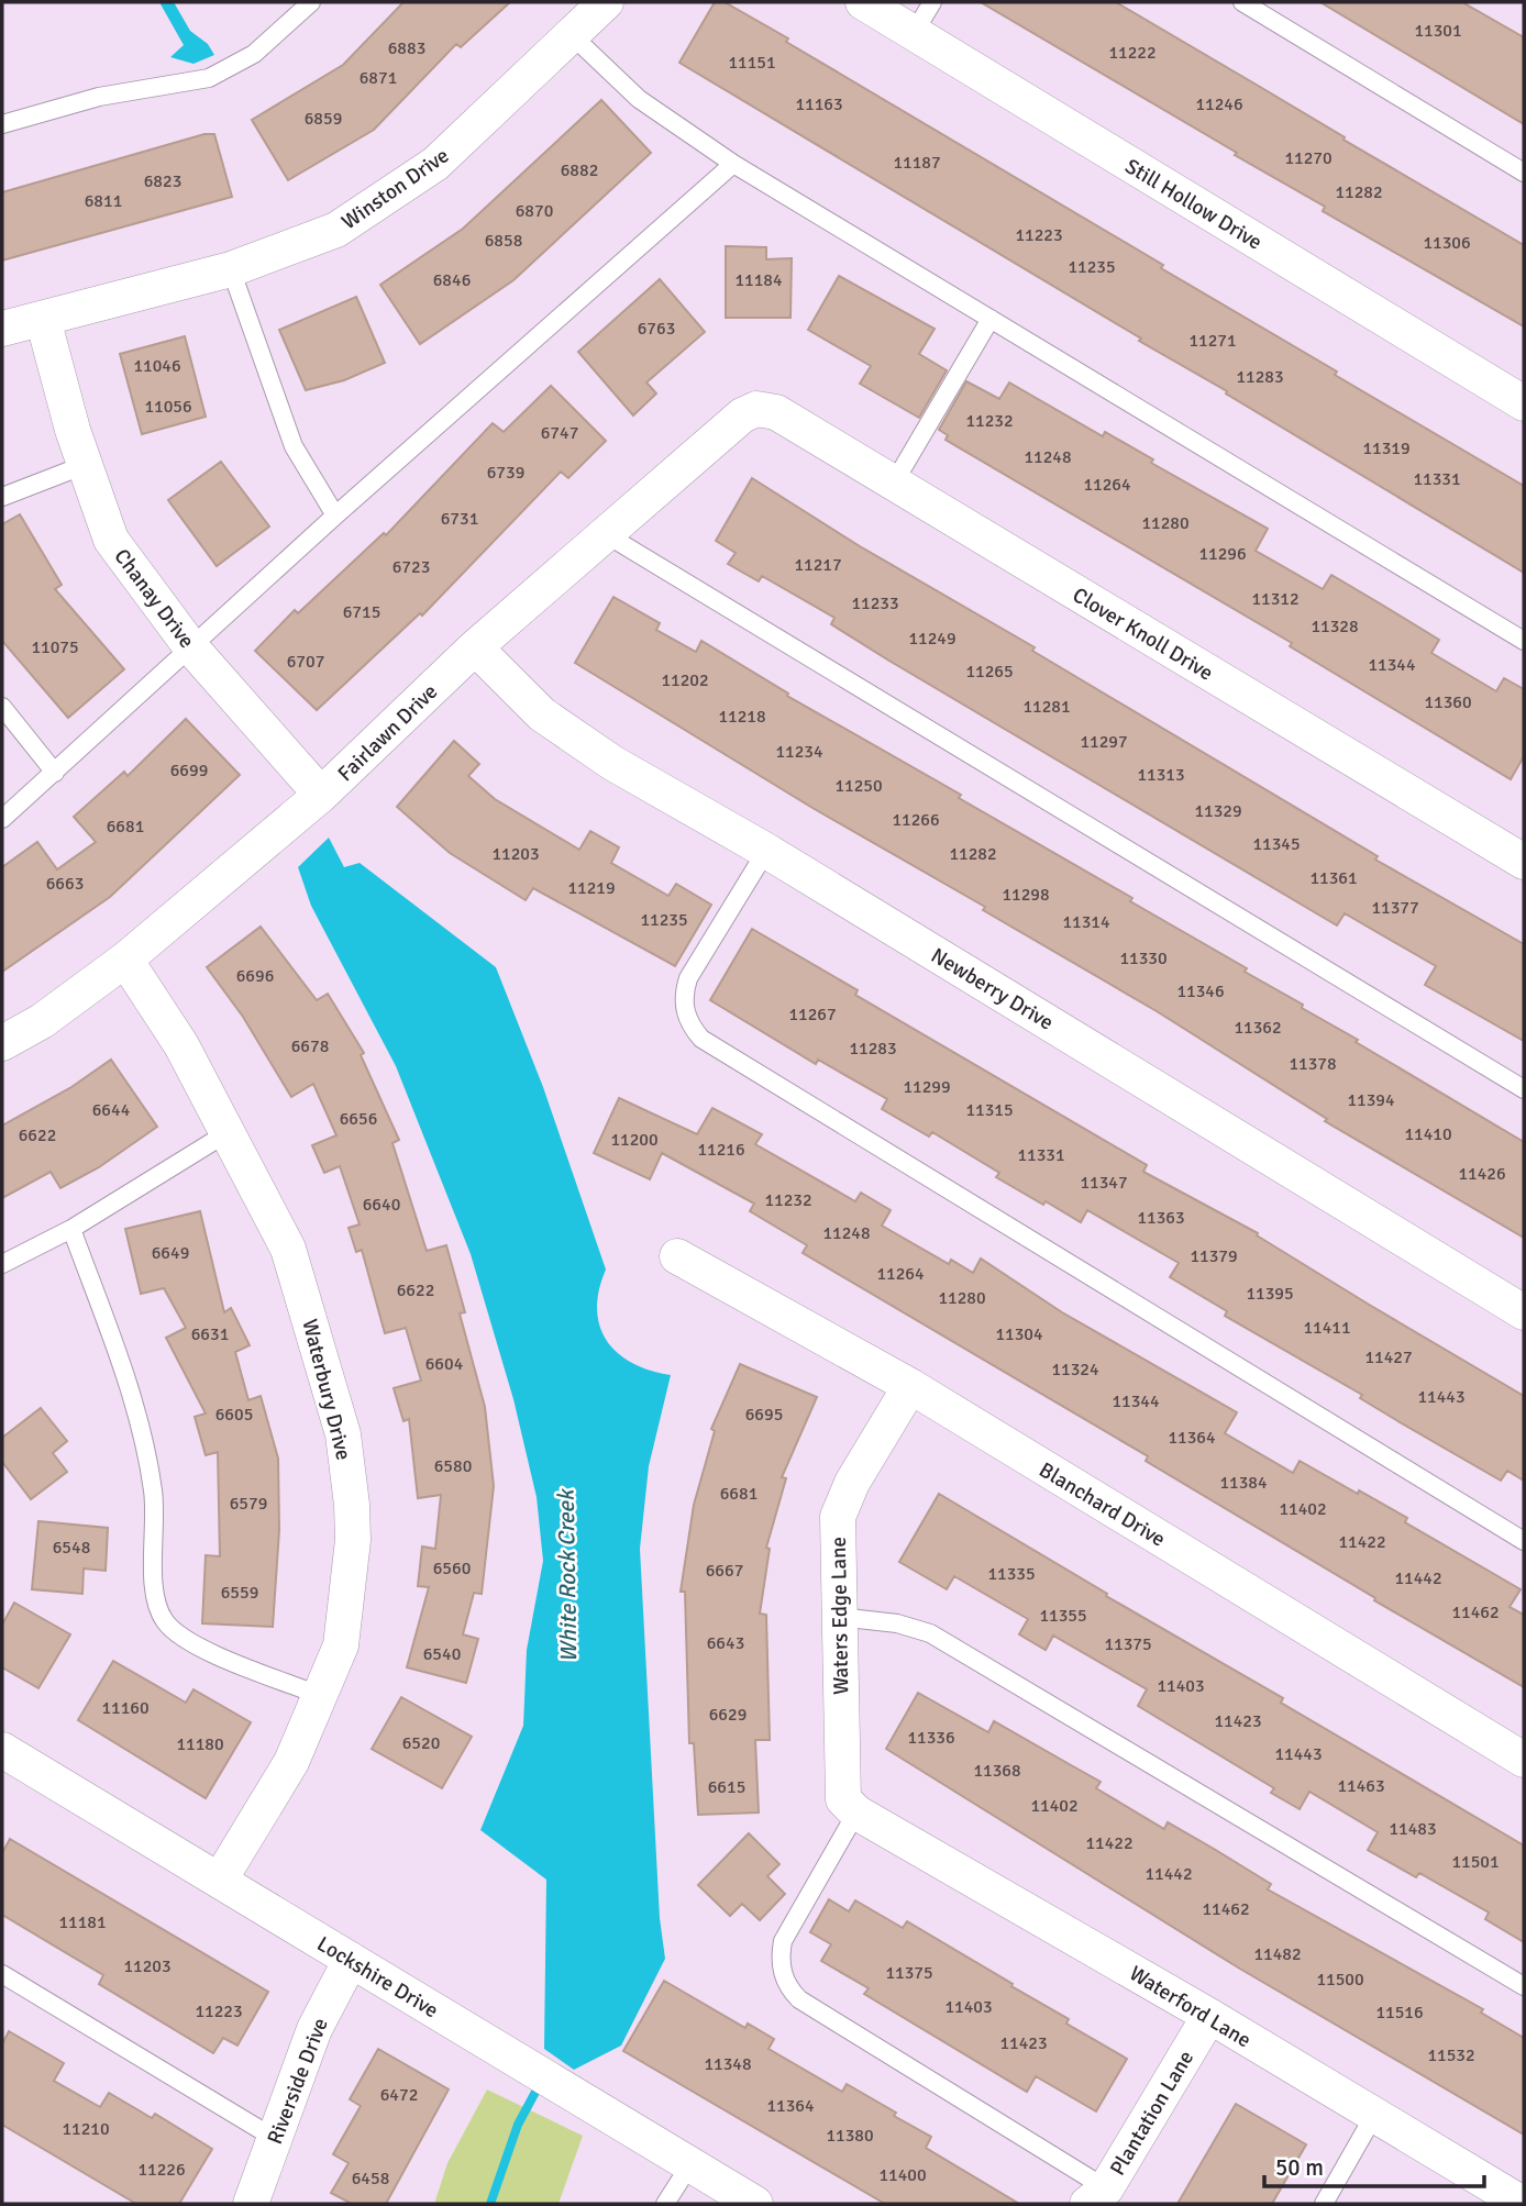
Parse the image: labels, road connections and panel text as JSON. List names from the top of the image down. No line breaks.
{"streets":{"street":["Winston Drive","Still Hollow Drive","Chanay Drive","Clover Knoll Drive","Fairlawn Drive","Newberry Drive","Waterbury Drive","Blanchard Drive","Waters Edge Lane","Lockshire Drive","Waterford Lane","Riverside Drive","Plantation Lane"]},"crossings":[["Winston Drive","Chanay Drive"],["Chanay Drive","Fairlawn Drive"],["Clover Knoll Drive","Fairlawn Drive"],["Fairlawn Drive","Newberry Drive"],["Fairlawn Drive","Waterbury Drive"],["Waterbury Drive","Lockshire Drive"],["Blanchard Drive","Waters Edge Lane"],["Waters Edge Lane","Waterford Lane"],["Lockshire Drive","Riverside Drive"],["Waterford Lane","Plantation Lane"]],"water":["White Rock Creek"],"house_numbers":["11301","6883","11222","11151","6871","11163","11246","6859","11270","11187","6882","6823","11282","6811","6870","11223","6858","11306","11235","6846","11184","6763","11271","11046","11283","11056","11232","6747","11319","11248","6739","11331","11264","6731","11280","11296","11217","6723","11312","11233","6715","11328","11249","11075","6707","11344","11265","11202","11360","11281","11218","11297","11234","6699","11313","11250","11329","11266","6681","11345","11203","11282","11361","6663","11219","11298","11377","11235","11314","11330","6696","11346","11267","11362","6678","11283","11378","11299","11394","6644","11315","6656","11410","6622","11200","11216","11331","11426","11347","11232","6640","11363","11248","6649","11379","11264","6622","11395","11280","11411","6631","11304","11427","6604","11324","11443","11344","6605","6695","11364","6580","11384","6681","6579","11402","11422","6548","6560","6667","11335","11442","6559","11462","11355","6643","11375","6540","11403","11160","6629","11423","11336","6520","11180","11443","11368","11463","6615","11402","11483","11422","11501","11442","11462","11181","11482","11203","11375","11500","11403","11223","11516","11423","11532","11348","6472","11364","11210","11380","11226","11400","6458"],"scale_bar":"50 m"}
